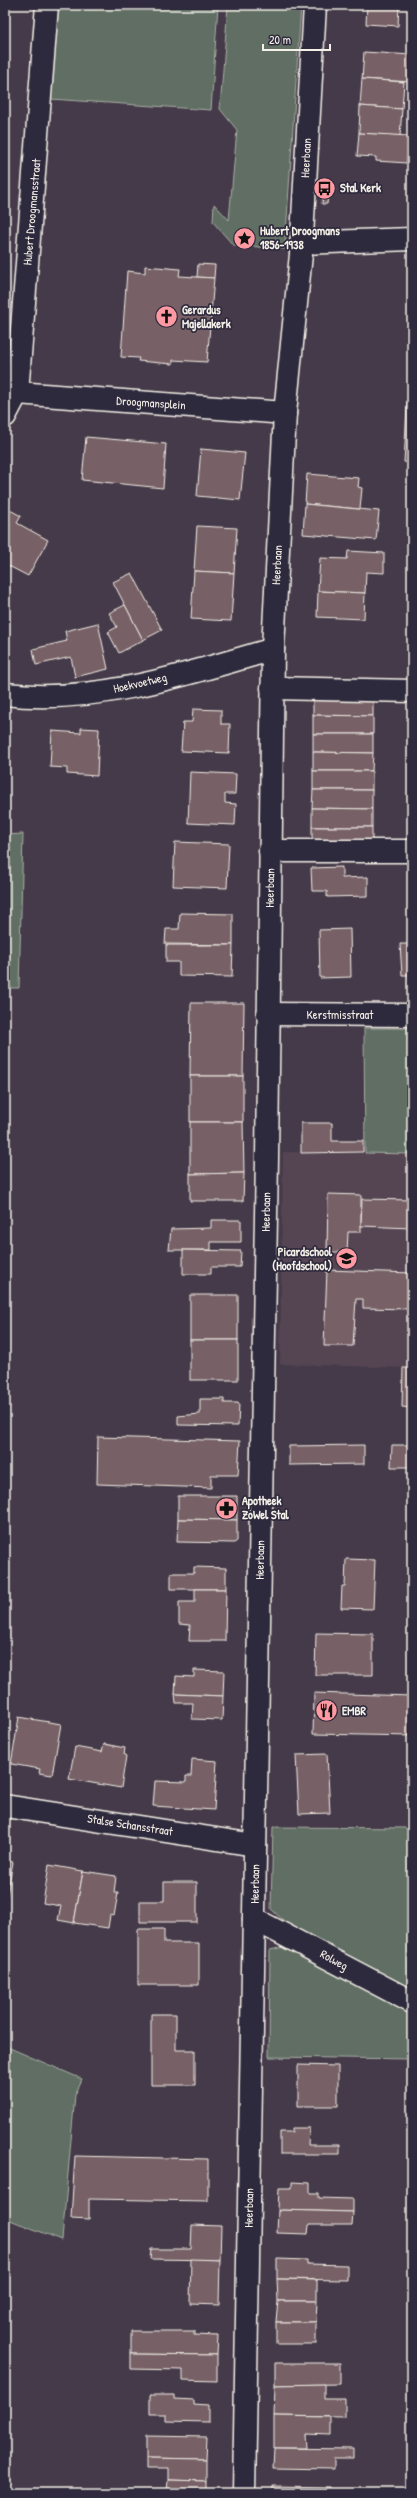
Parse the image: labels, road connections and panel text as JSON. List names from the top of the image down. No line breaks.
{"streets":{"street":["Heerbaan","Hubert Droogmansstraat","Droogmansplein","Hoekvoetweg","Kerstmisstraat","Stalse Schansstraat","Rolweg"]},"crossings":[["Heerbaan","Droogmansplein"],["Heerbaan","Hoekvoetweg"],["Heerbaan","Kerstmisstraat"],["Heerbaan","Stalse Schansstraat"],["Heerbaan","Rolweg"],["Hubert Droogmansstraat","Droogmansplein"]],"places":{"bus stop":["Stal Kerk"],"place":["Hubert Droogmans 1856-1938"],"church":["Gerardus Majellakerk"],"school or university":["Picardschool (Hoofdschool)"],"pharmacy":["Apotheek ZoWel Stal"],"restaurant":["EMBR"]},"scale_bar":"20 m"}
